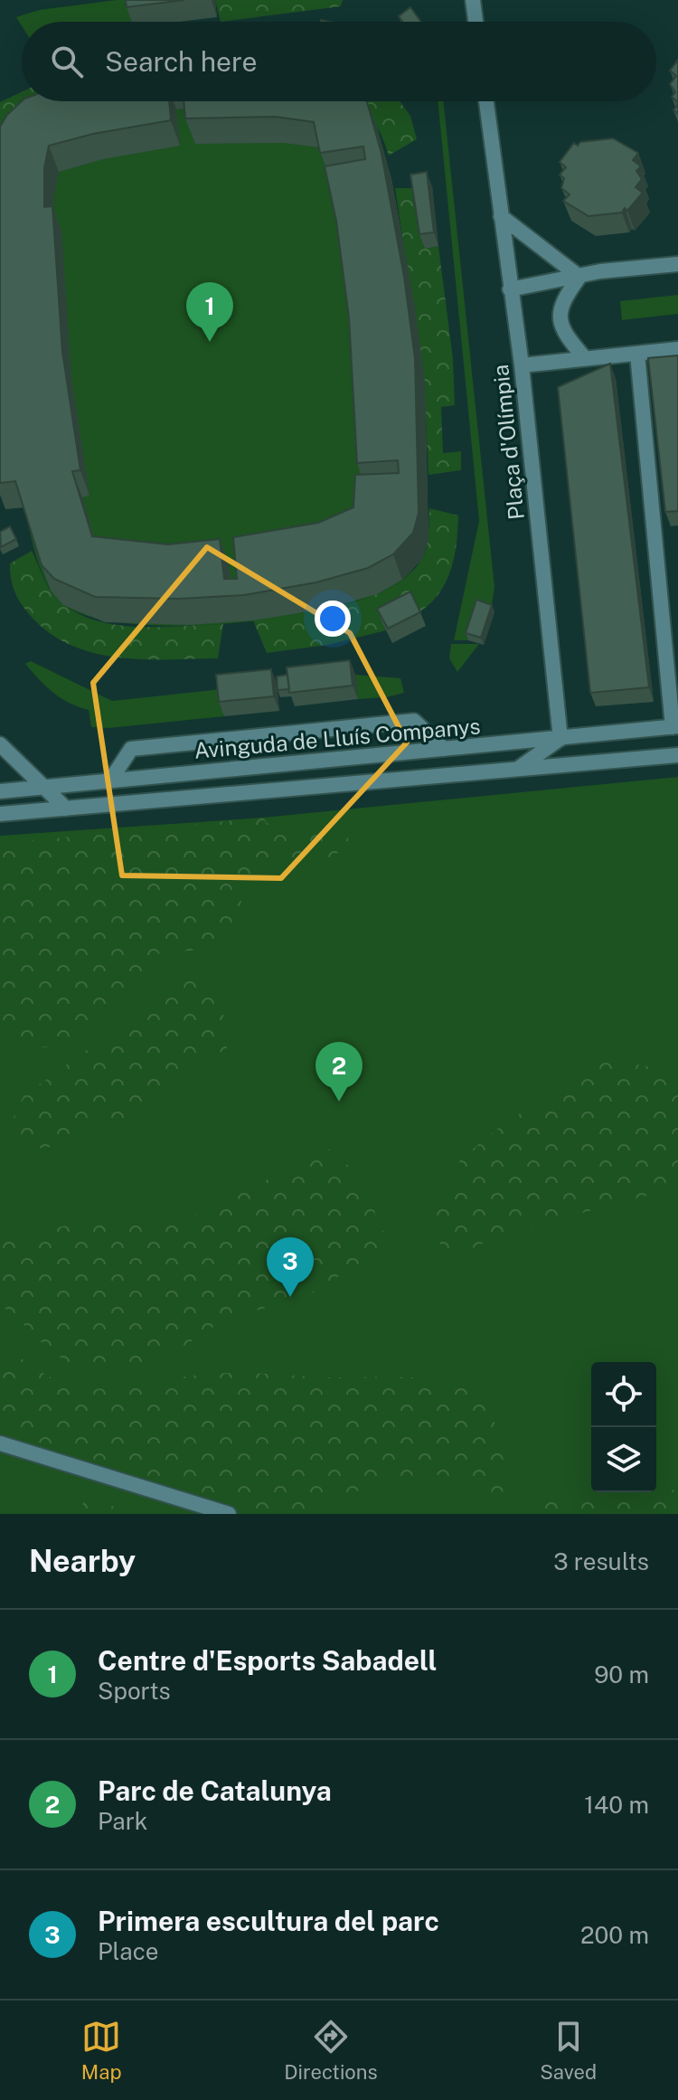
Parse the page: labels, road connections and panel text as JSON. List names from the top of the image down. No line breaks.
{"streets":{"street":["Plaça d'Olímpia","Avinguda de Lluís Companys"]},"crossings":[["Plaça d'Olímpia","Avinguda de Lluís Companys"]],"page":{"search":"Search here","pins":["1","2","3"],"heading":["Nearby","3 results"],"list":[{"mark":"1","name":"Centre d'Esports Sabadell","note":"Sports","value":"90 m"},{"mark":"2","name":"Parc de Catalunya","note":"Park","value":"140 m"},{"mark":"3","name":"Primera escultura del parc","note":"Place","value":"200 m"}],"nav":["Map","Directions","Saved"]}}
